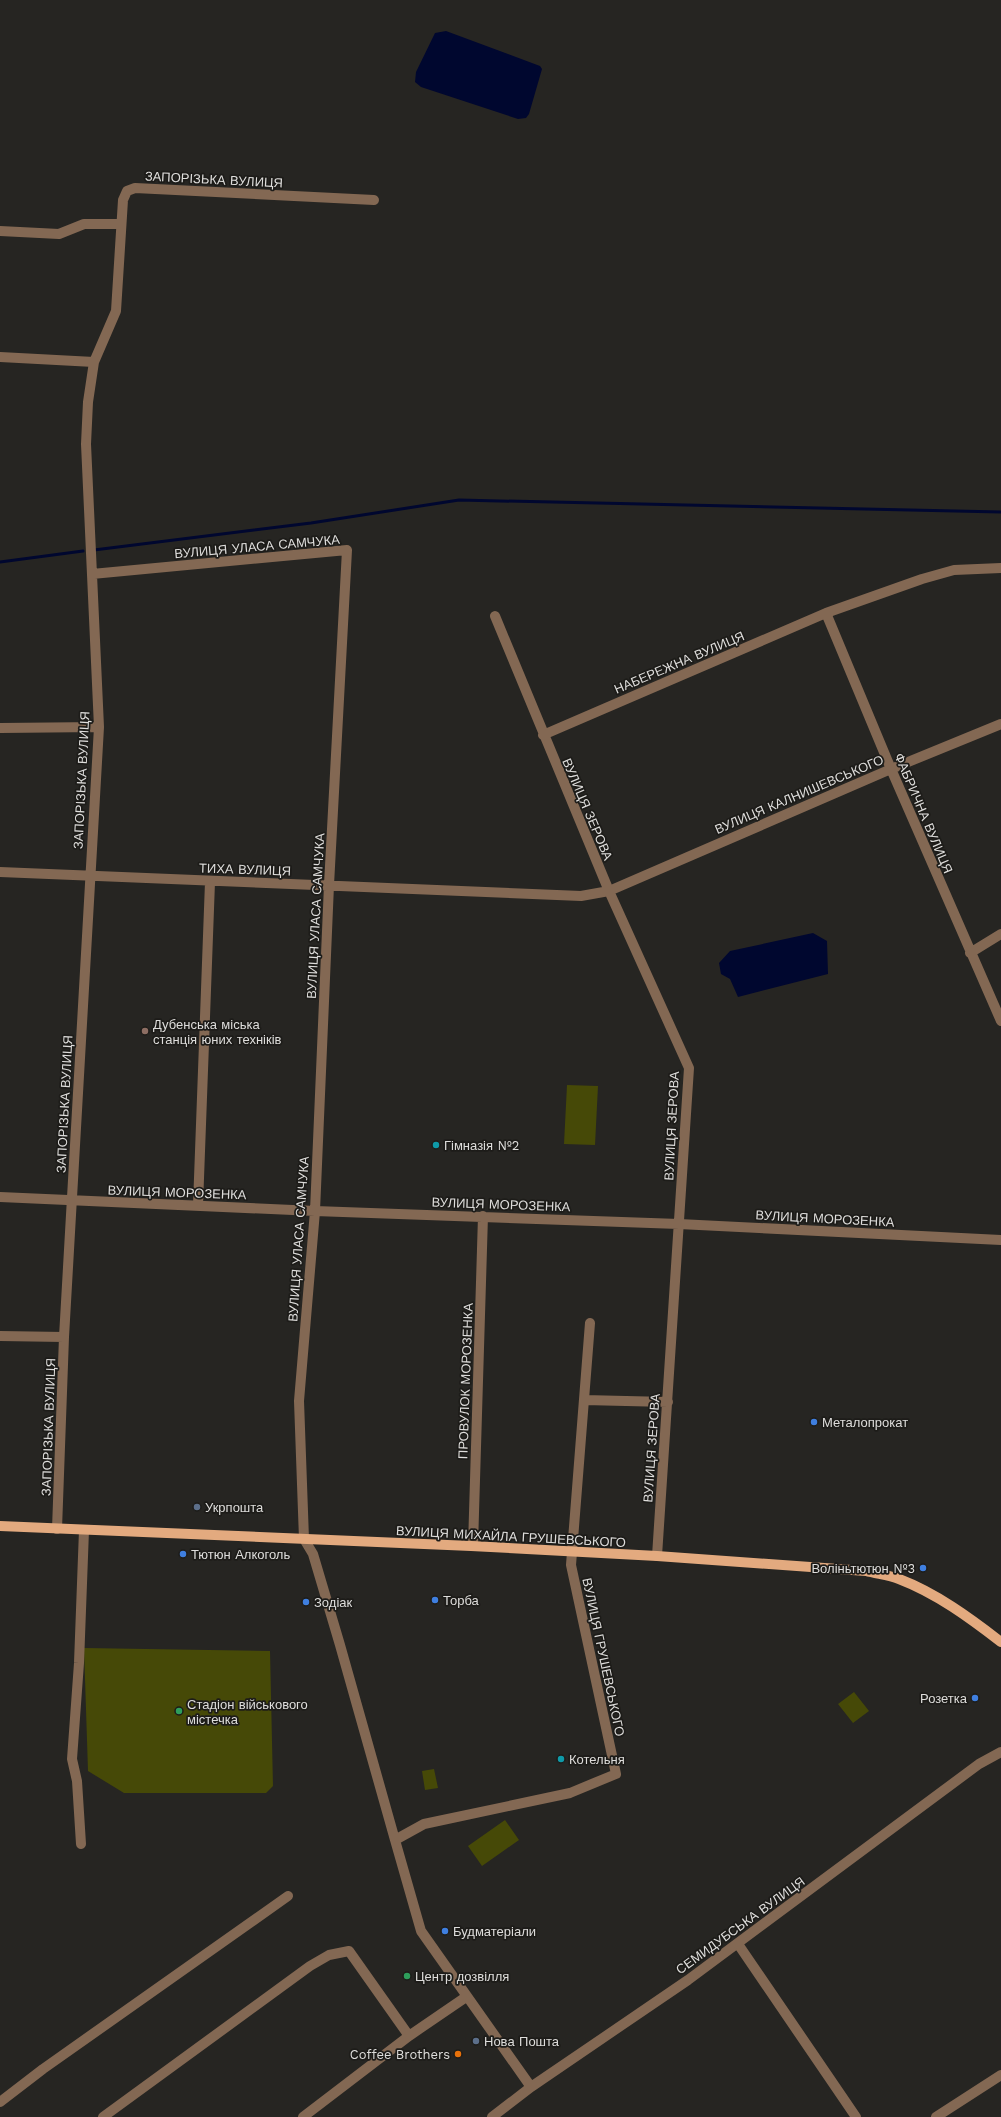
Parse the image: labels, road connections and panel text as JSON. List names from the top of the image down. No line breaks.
{"streets":{"main road":["ВУЛИЦЯ МИХАЙЛА ГРУШЕВСЬКОГО"],"street":["ЗАПОРІЗЬКА ВУЛИЦЯ","ВУЛИЦЯ УЛАСА САМЧУКА","НАБЕРЕЖНА ВУЛИЦЯ","ВУЛИЦЯ КАЛНИШЕВСЬКОГО","ВУЛИЦЯ ЗЕРОВА","ФАБРИЧНА ВУЛИЦЯ","ТИХА ВУЛИЦЯ","ВУЛИЦЯ МОРОЗЕНКА","ПРОВУЛОК МОРОЗЕНКА","ВУЛИЦЯ ГРУШЕВСЬКОГО","СЕМИДУБСЬКА ВУЛИЦЯ"]},"crossings":[["ЗАПОРІЗЬКА ВУЛИЦЯ","ВУЛИЦЯ УЛАСА САМЧУКА"],["ЗАПОРІЗЬКА ВУЛИЦЯ","ТИХА ВУЛИЦЯ"],["ЗАПОРІЗЬКА ВУЛИЦЯ","ВУЛИЦЯ МОРОЗЕНКА"],["ЗАПОРІЗЬКА ВУЛИЦЯ","ВУЛИЦЯ МИХАЙЛА ГРУШЕВСЬКОГО"],["ВУЛИЦЯ УЛАСА САМЧУКА","ТИХА ВУЛИЦЯ"],["ВУЛИЦЯ УЛАСА САМЧУКА","ВУЛИЦЯ МОРОЗЕНКА"],["ВУЛИЦЯ УЛАСА САМЧУКА","ВУЛИЦЯ МИХАЙЛА ГРУШЕВСЬКОГО"],["НАБЕРЕЖНА ВУЛИЦЯ","ВУЛИЦЯ ЗЕРОВА"],["НАБЕРЕЖНА ВУЛИЦЯ","ФАБРИЧНА ВУЛИЦЯ"],["ВУЛИЦЯ КАЛНИШЕВСЬКОГО","ВУЛИЦЯ ЗЕРОВА"],["ВУЛИЦЯ КАЛНИШЕВСЬКОГО","ФАБРИЧНА ВУЛИЦЯ"],["ВУЛИЦЯ КАЛНИШЕВСЬКОГО","ТИХА ВУЛИЦЯ"],["ВУЛИЦЯ ЗЕРОВА","ТИХА ВУЛИЦЯ"],["ВУЛИЦЯ ЗЕРОВА","ВУЛИЦЯ МОРОЗЕНКА"],["ВУЛИЦЯ ЗЕРОВА","ВУЛИЦЯ МИХАЙЛА ГРУШЕВСЬКОГО"],["ВУЛИЦЯ МОРОЗЕНКА","ПРОВУЛОК МОРОЗЕНКА"],["ПРОВУЛОК МОРОЗЕНКА","ВУЛИЦЯ МИХАЙЛА ГРУШЕВСЬКОГО"],["ВУЛИЦЯ МИХАЙЛА ГРУШЕВСЬКОГО","ВУЛИЦЯ ГРУШЕВСЬКОГО"]],"places":["Дубенська міська станція юних техніків","Гімназія №2","Металопрокат","Укрпошта","Тютюн Алкоголь","Воліньтютюн №3","Торба","Зодіак","Розетка","Стадіон військового містечка","Котельня","Будматеріали","Центр дозвілля","Нова Пошта","Coffee Brothers"]}
